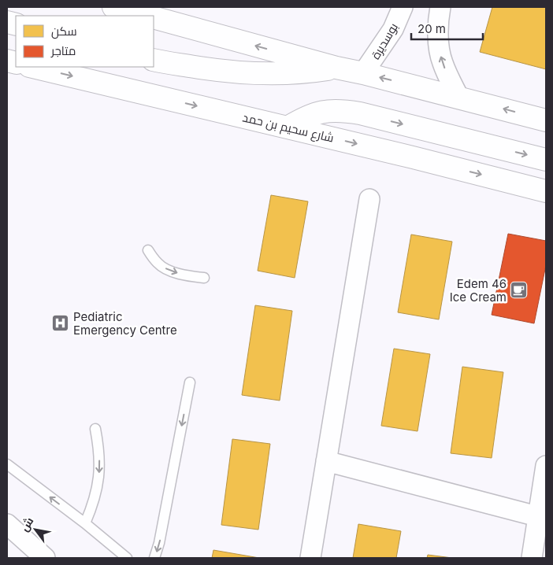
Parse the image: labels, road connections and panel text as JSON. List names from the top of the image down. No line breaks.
{"streets":{"highway":["شارع سحيم بن حمد"],"street":["بوسديرة"]},"places":{"cafe":["Edem 46 Ice Cream"],"hospital":["Pediatric Emergency Centre"]},"legend":["سكن","متاجر"],"scale_bar":"20 m","north":"top left"}
